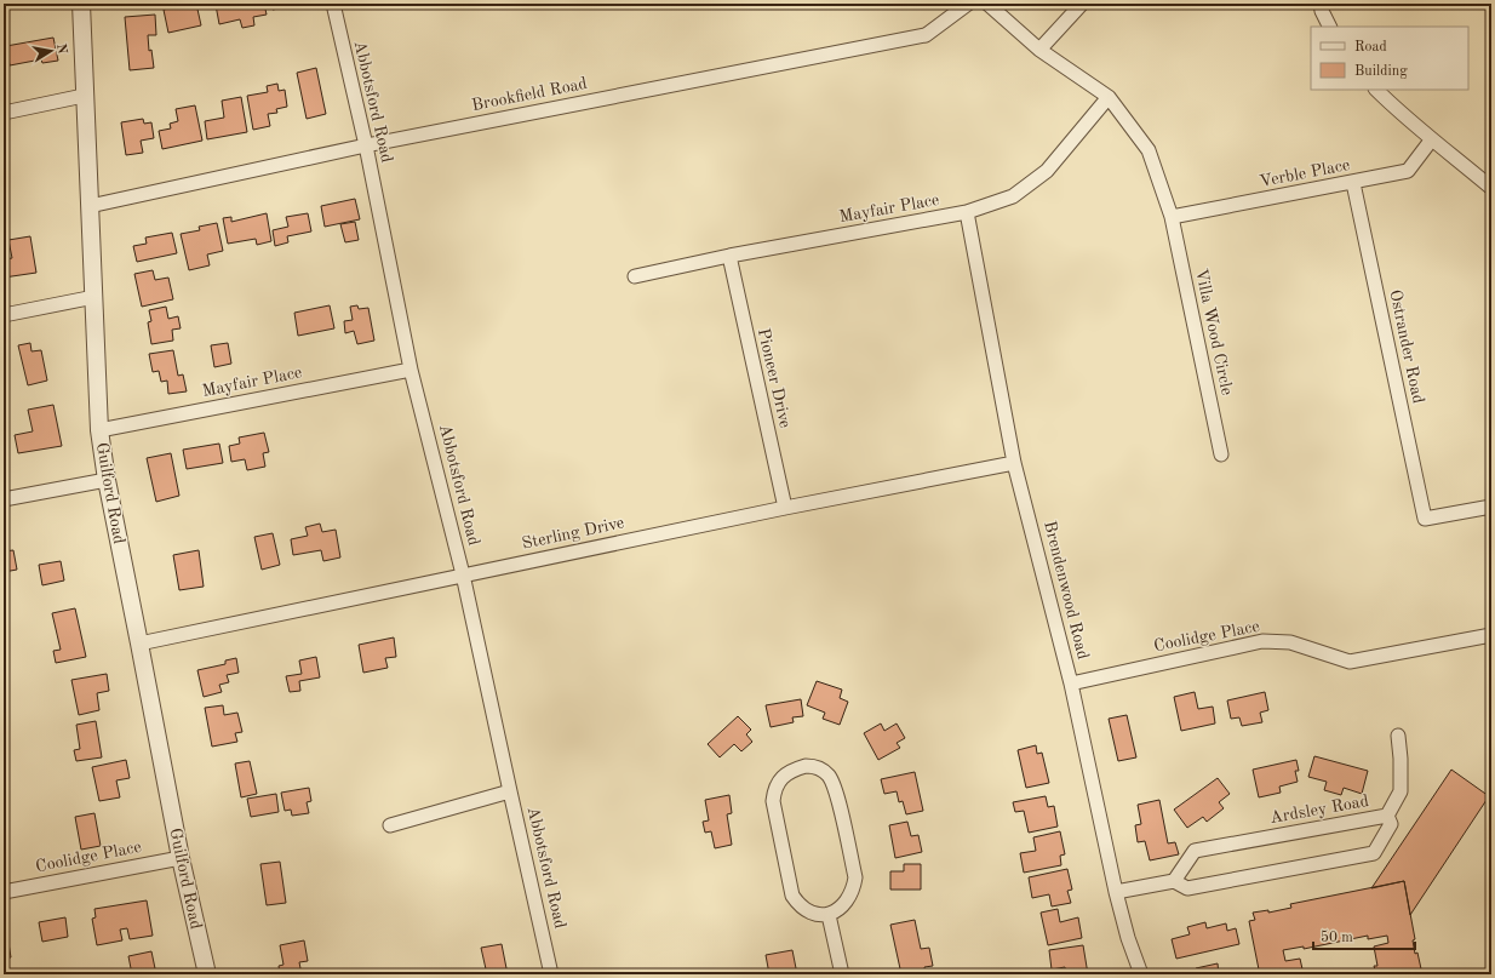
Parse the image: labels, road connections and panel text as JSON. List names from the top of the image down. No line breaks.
{"streets":{"street":["Brookfield Road","Abbotsford Road","Verble Place","Mayfair Place","Villa Wood Circle","Ostrander Road","Pioneer Drive","Guilford Road","Sterling Drive","Brendenwood Road","Coolidge Place","Ardsley Road"]},"crossings":[["Brookfield Road","Abbotsford Road"],["Brookfield Road","Guilford Road"],["Abbotsford Road","Mayfair Place"],["Abbotsford Road","Sterling Drive"],["Verble Place","Villa Wood Circle"],["Verble Place","Ostrander Road"],["Mayfair Place","Pioneer Drive"],["Mayfair Place","Guilford Road"],["Mayfair Place","Brendenwood Road"],["Pioneer Drive","Sterling Drive"],["Guilford Road","Sterling Drive"],["Guilford Road","Coolidge Place"],["Sterling Drive","Brendenwood Road"],["Brendenwood Road","Coolidge Place"],["Brendenwood Road","Ardsley Road"]],"legend":["Road","Building"],"scale_bar":"50 m","north":"right"}
